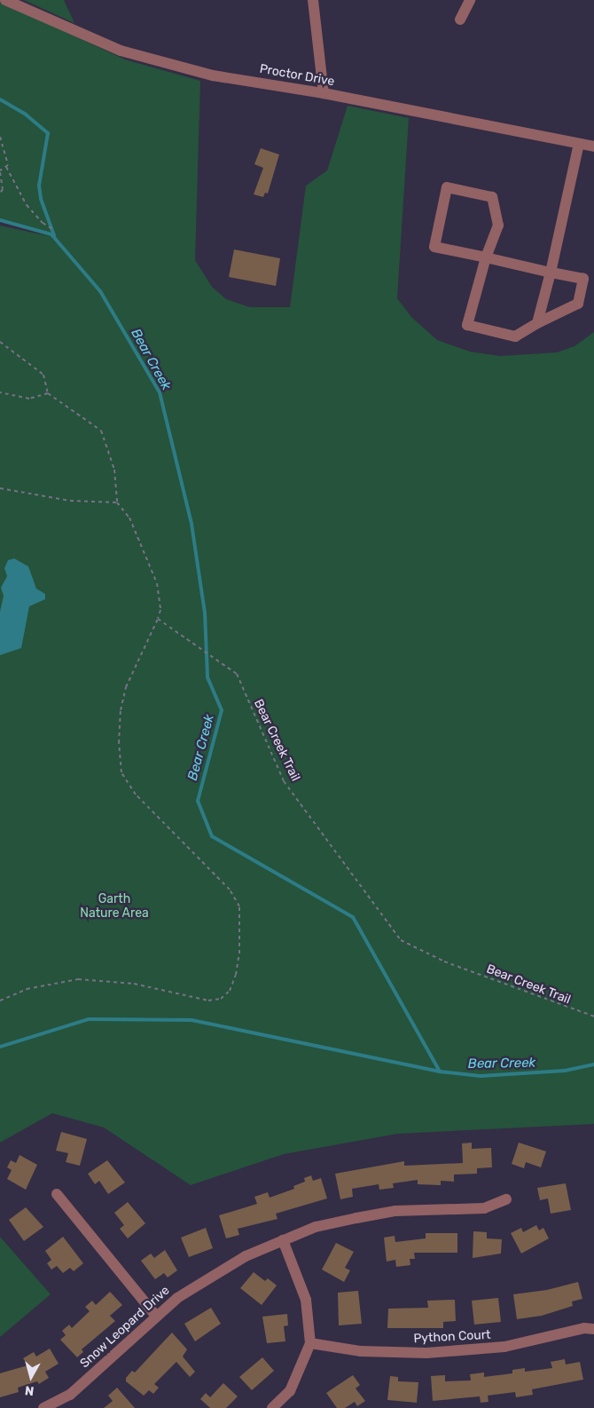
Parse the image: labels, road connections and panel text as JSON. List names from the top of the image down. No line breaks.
{"streets":{"street":["Proctor Drive","Snow Leopard Drive","Python Court"],"path":["Bear Creek Trail"]},"water":["Bear Creek"],"parks":["Garth Nature Area"],"north":"bottom"}
